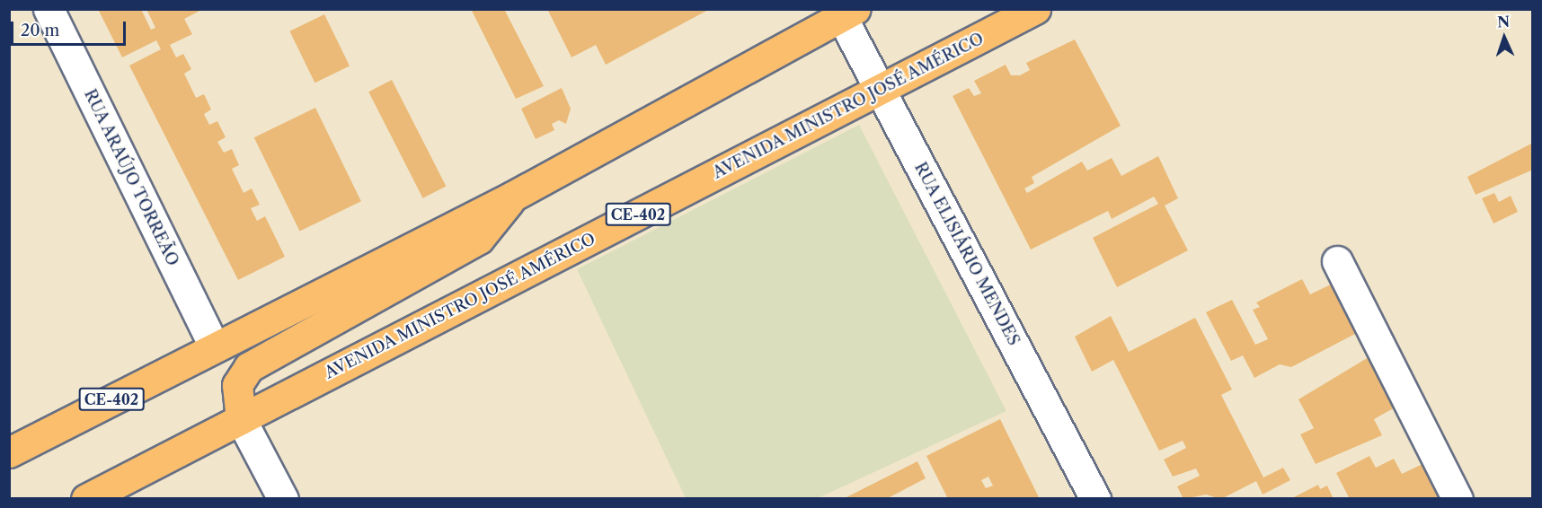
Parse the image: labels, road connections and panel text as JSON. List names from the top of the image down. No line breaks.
{"streets":{"main road":["AVENIDA MINISTRO JOSÉ AMÉRICO","CE-402"],"street":["RUA ARAÚJO TORREÃO","RUA ELISIÁRIO MENDES"]},"crossings":[["AVENIDA MINISTRO JOSÉ AMÉRICO","RUA ELISIÁRIO MENDES"],["RUA ARAÚJO TORREÃO","CE-402"],["CE-402","RUA ELISIÁRIO MENDES"]],"scale_bar":"20 m","north":"top"}
